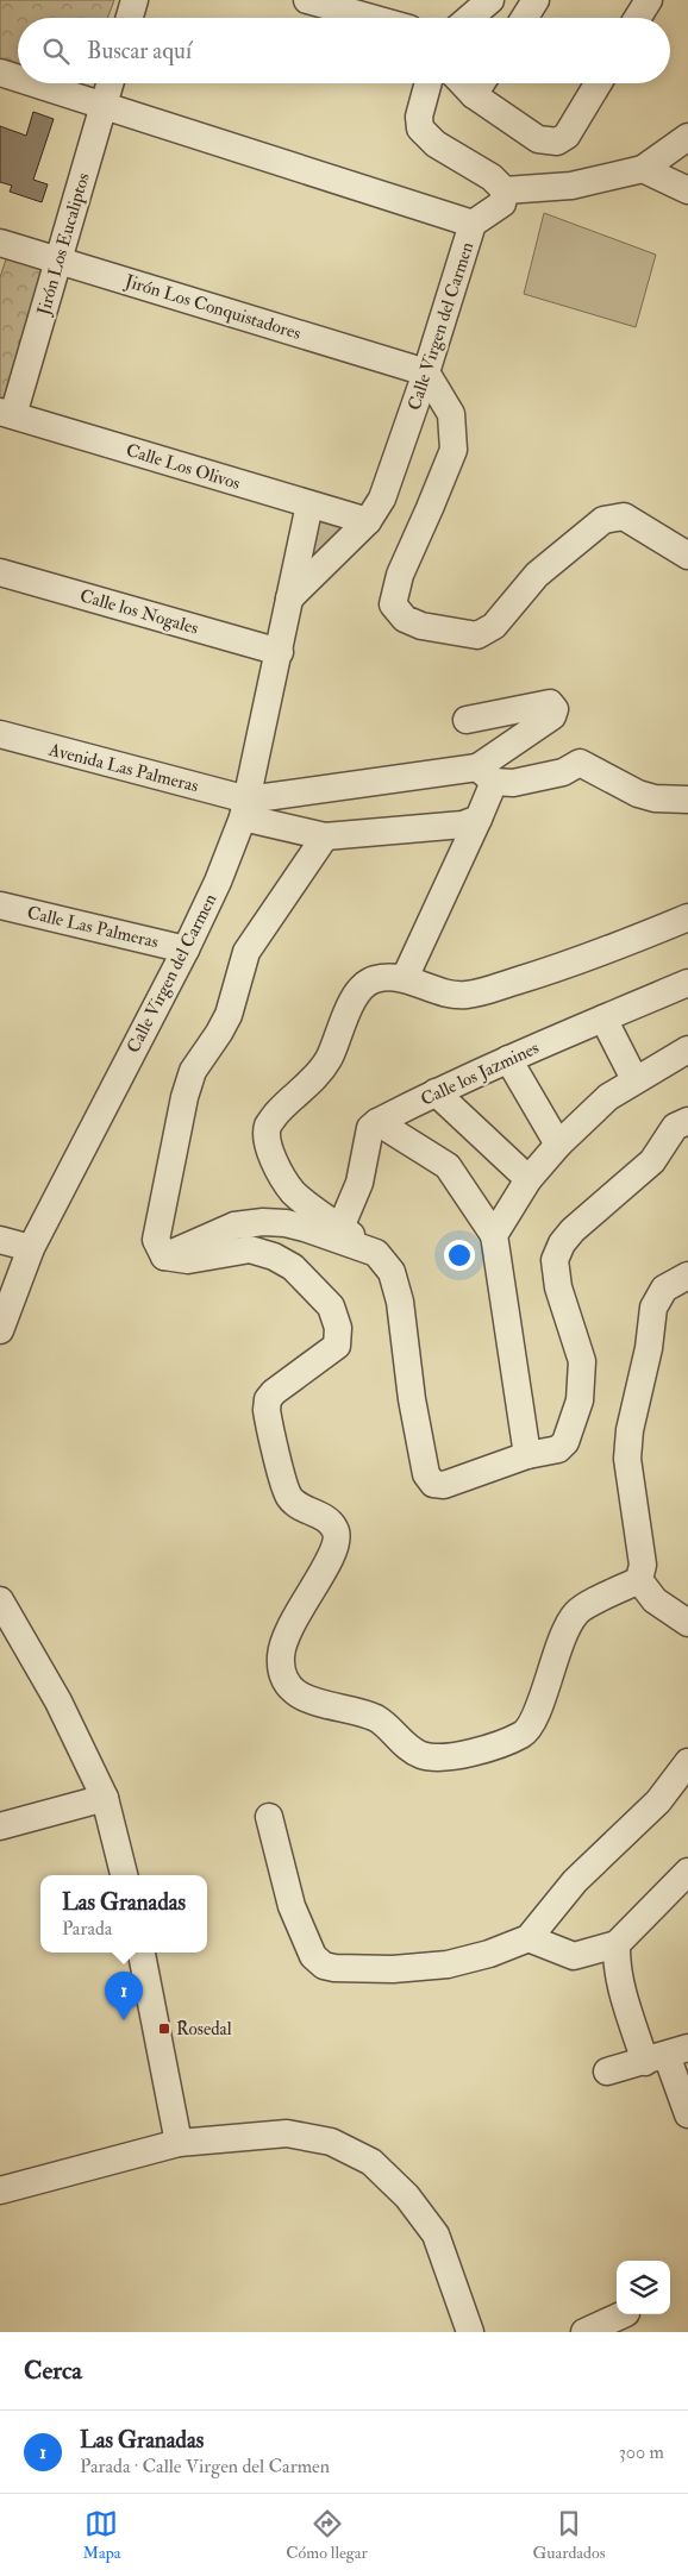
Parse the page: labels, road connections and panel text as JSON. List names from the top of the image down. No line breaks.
{"streets":{"street":["Jirón Los Eucaliptos","Jirón Los Conquistadores","Calle Virgen del Carmen","Calle Los Olivos","Calle los Nogales","Avenida Las Palmeras","Calle Las Palmeras","Calle los Jazmines"]},"crossings":[["Jirón Los Eucaliptos","Jirón Los Conquistadores"],["Jirón Los Eucaliptos","Calle Los Olivos"],["Jirón Los Conquistadores","Calle Virgen del Carmen"],["Calle Virgen del Carmen","Calle Los Olivos"],["Calle Virgen del Carmen","Calle los Nogales"],["Calle Virgen del Carmen","Avenida Las Palmeras"],["Calle Virgen del Carmen","Calle Las Palmeras"]],"places":{"transit":["Rosedal"]},"page":{"search":"Buscar aquí","popup":["Las Granadas","Parada"],"pins":"1","heading":"Cerca","list":[{"mark":"1","name":"Las Granadas","note":"Parada · Calle Virgen del Carmen","value":"300 m"}],"nav":["Mapa","Cómo llegar","Guardados"]}}
